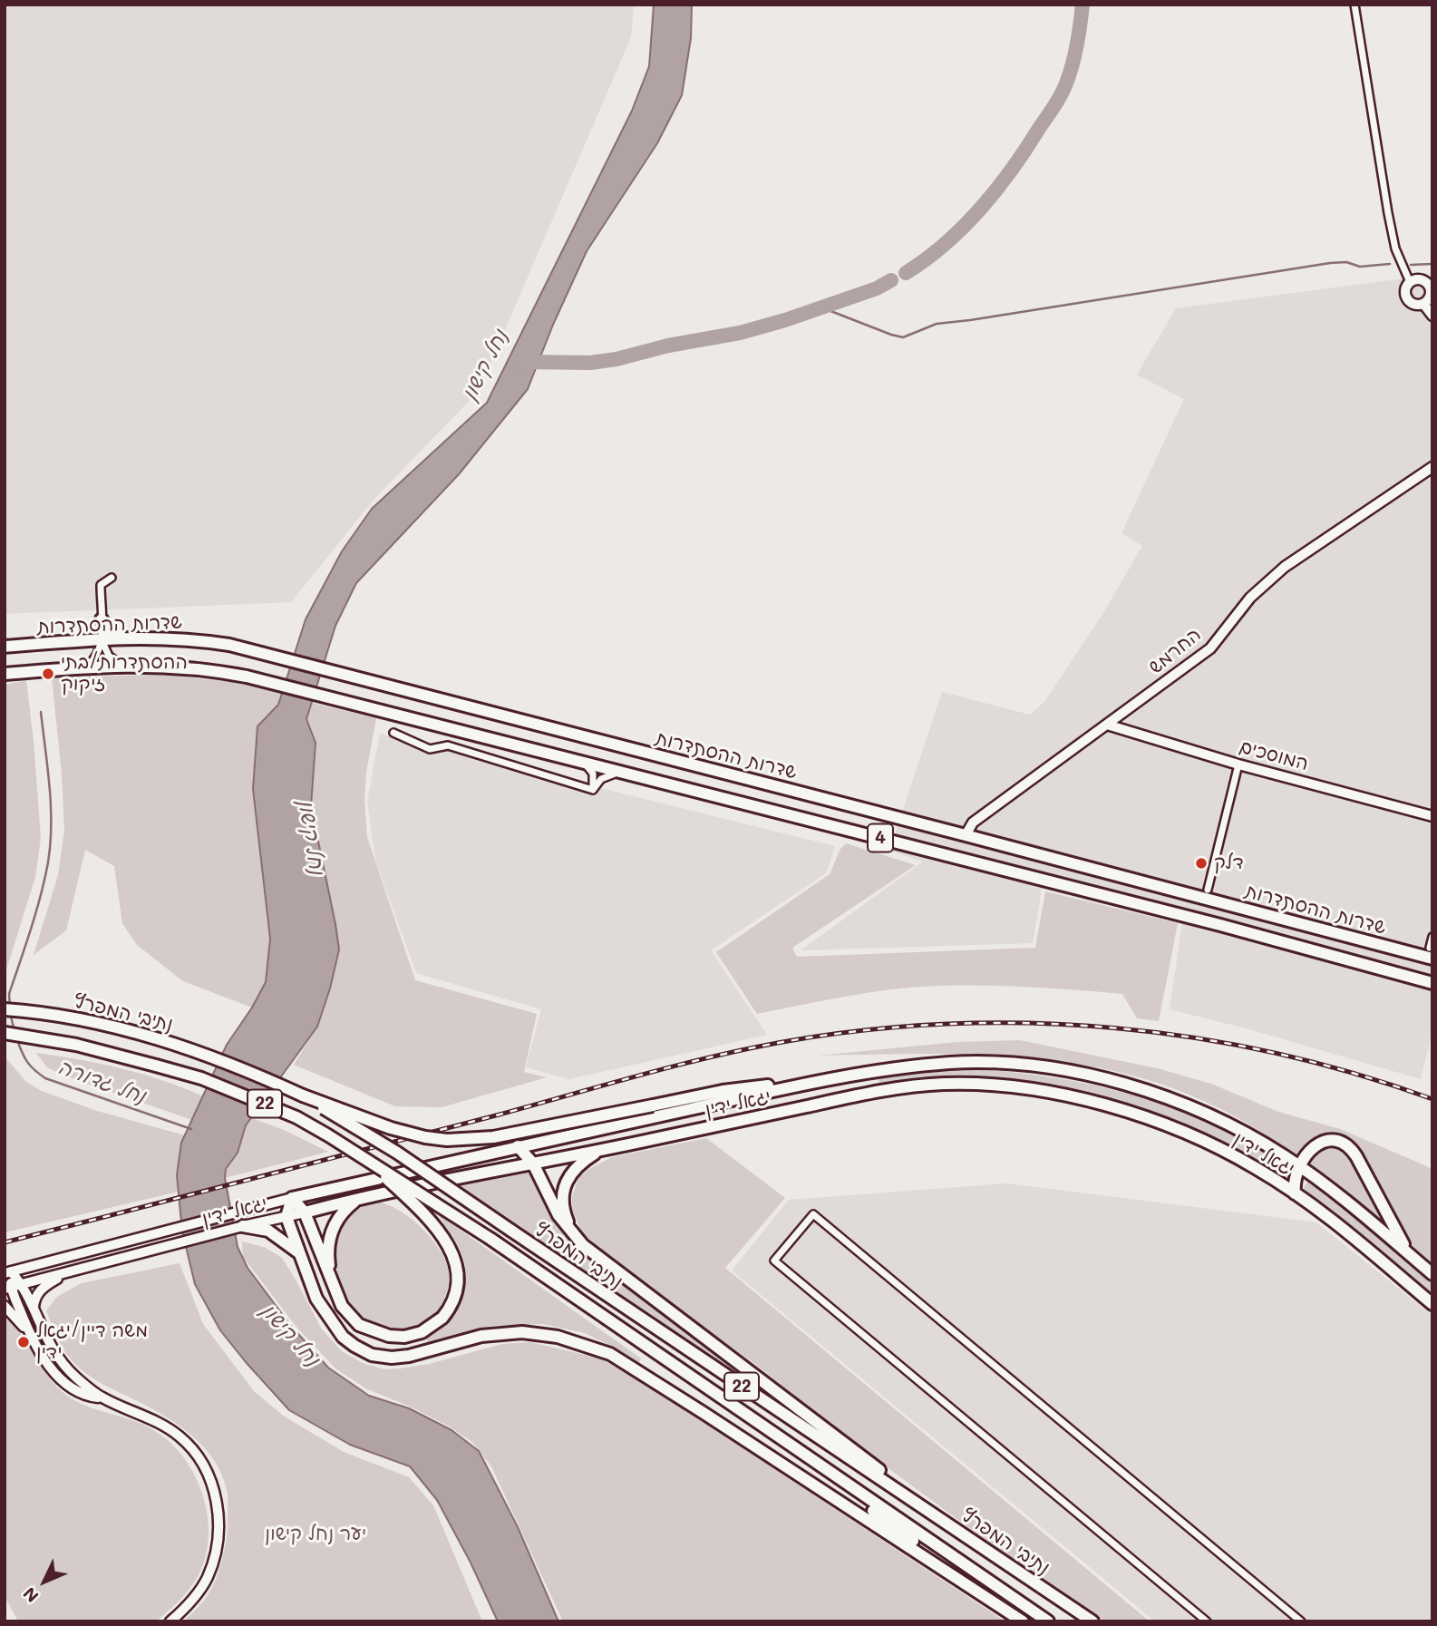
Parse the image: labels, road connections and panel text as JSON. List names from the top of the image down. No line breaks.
{"streets":{"highway":["שדרות ההסתדרות","4","נתיבי המפרץ","22","יגאל ידין"],"street":["החרמש","המוסכים"]},"crossings":[["שדרות ההסתדרות","החרמש"],["החרמש","המוסכים"]],"water":["נחל קישון","נחל גדורה"],"parks":["יער נחל קישון"],"places":["ההסתדרות/בתי זיקוק","דלק","משה דיין/יגאל ידין"],"north":"bottom left"}
